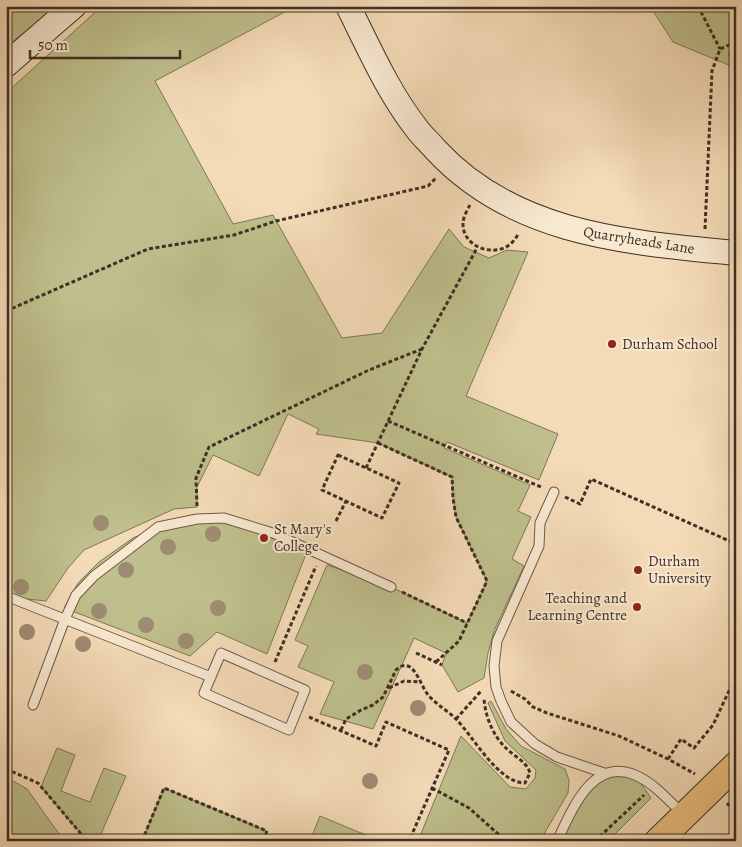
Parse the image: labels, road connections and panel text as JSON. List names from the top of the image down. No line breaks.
{"streets":{"street":["Quarryheads Lane"]},"places":["Durham School","St Mary's College","Durham University","Teaching and Learning Centre"],"scale_bar":"50 m"}
